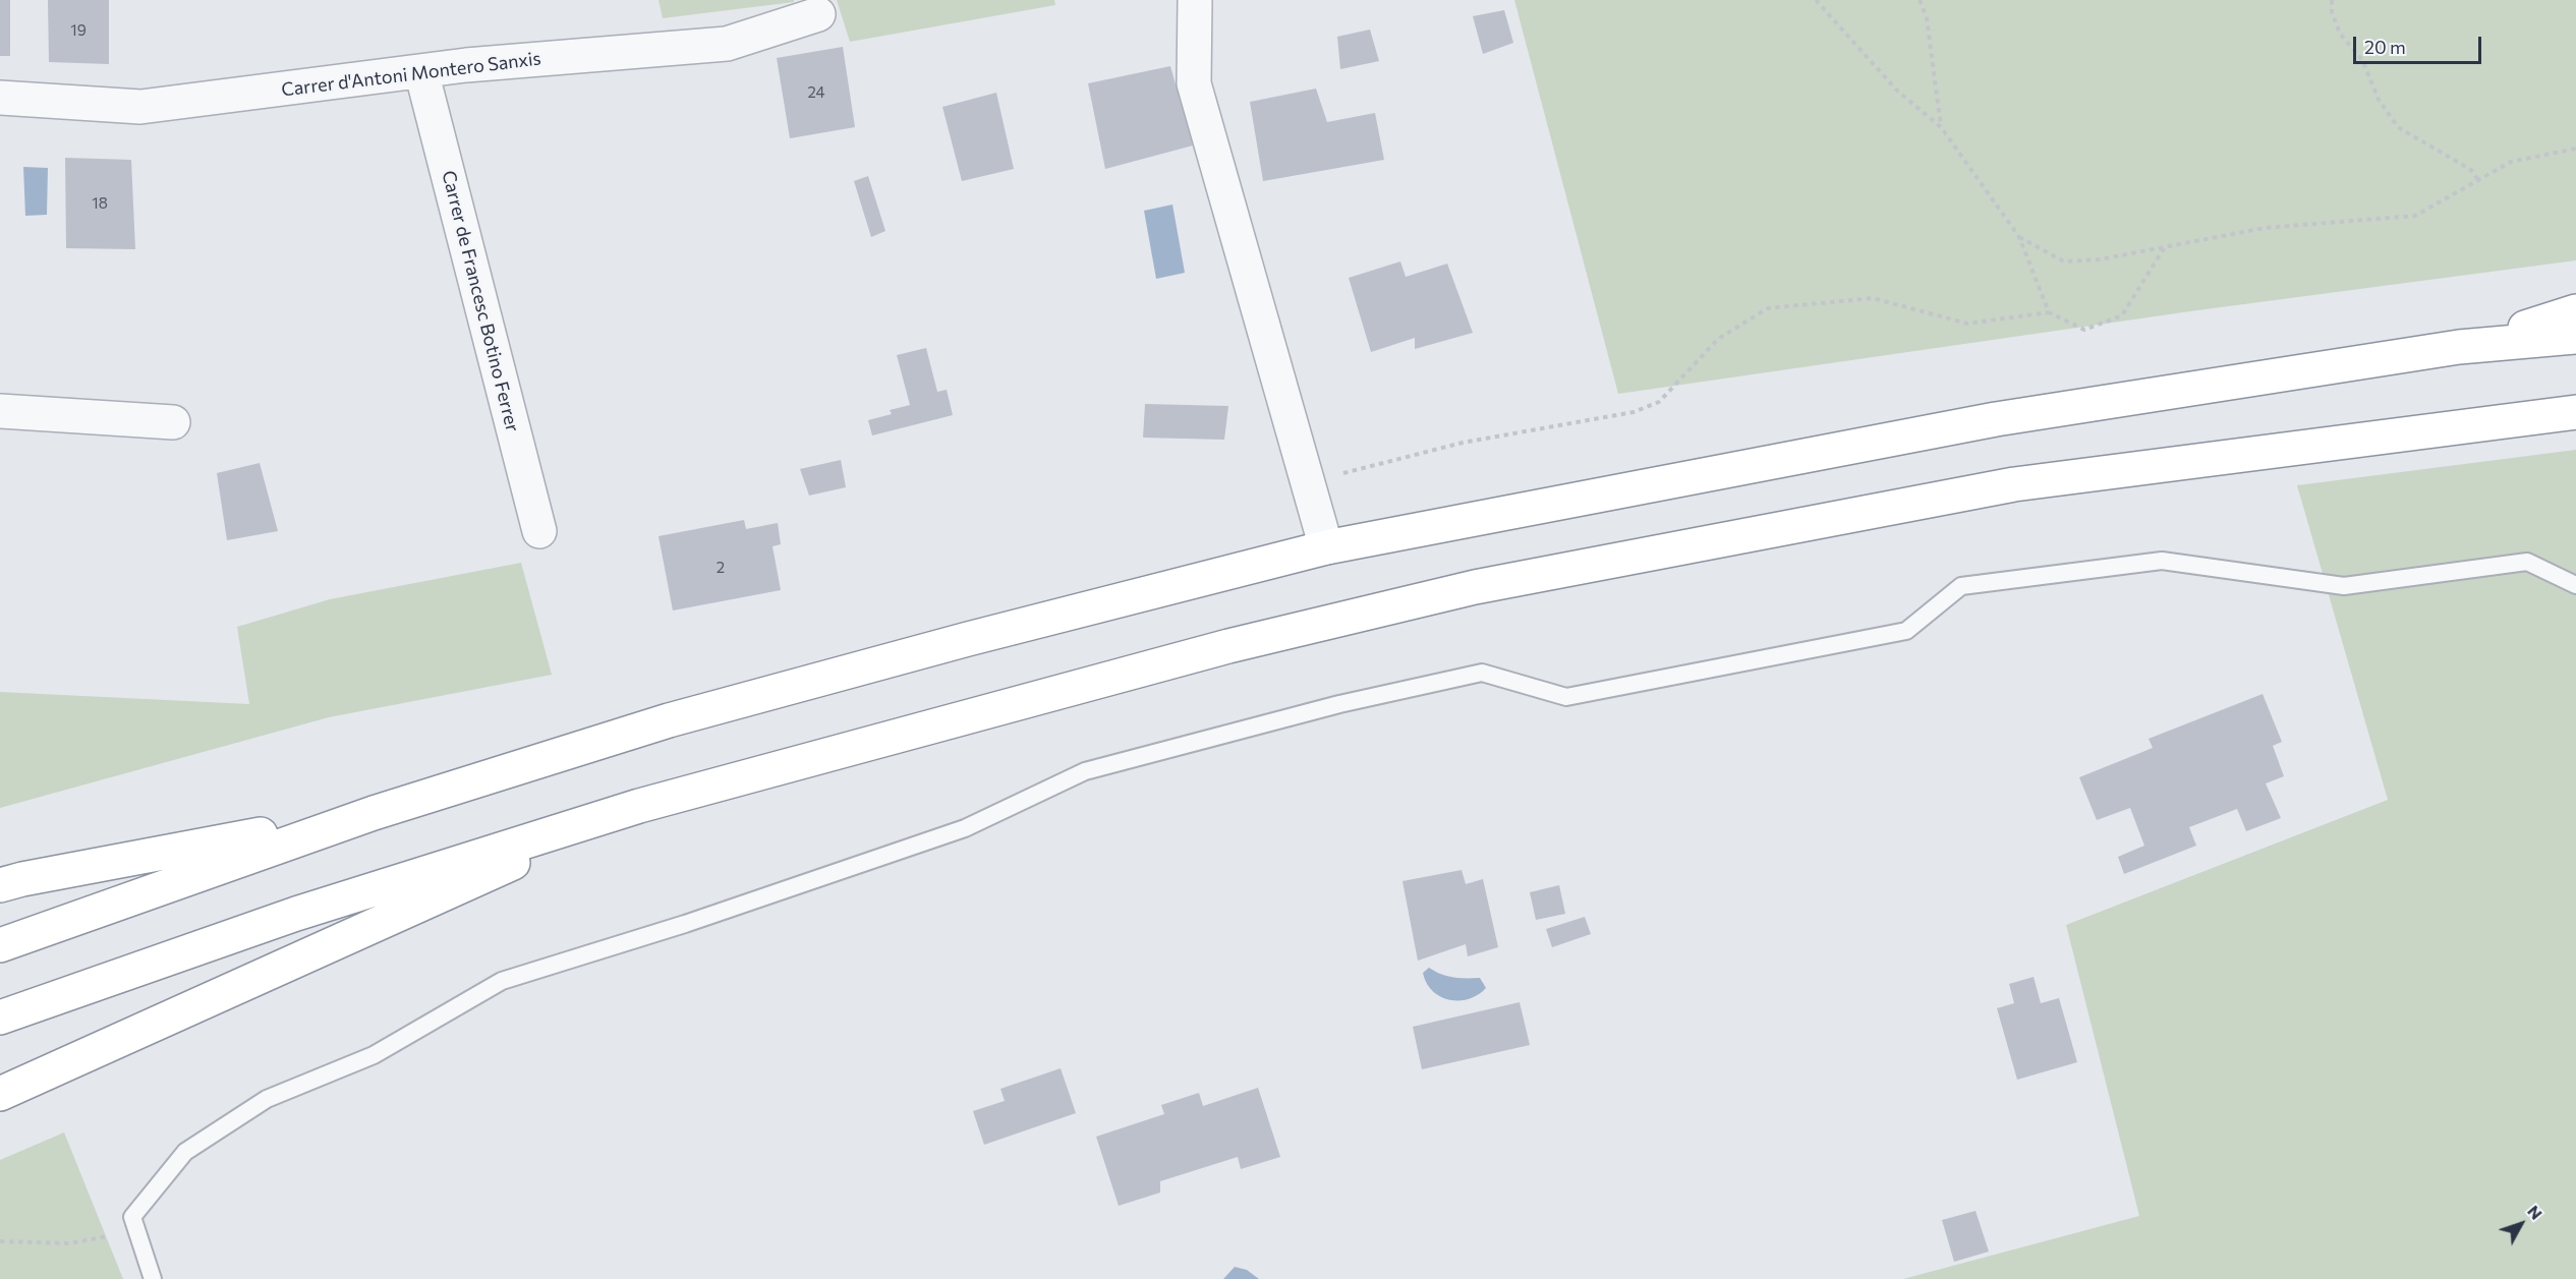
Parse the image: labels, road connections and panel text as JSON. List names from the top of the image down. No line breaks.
{"streets":{"street":["Carrer d'Antoni Montero Sanxis","Carrer de Francesc Botino Ferrer"]},"crossings":[["Carrer d'Antoni Montero Sanxis","Carrer de Francesc Botino Ferrer"]],"house_numbers":["19","24","18","2"],"scale_bar":"20 m","north":"top right"}
